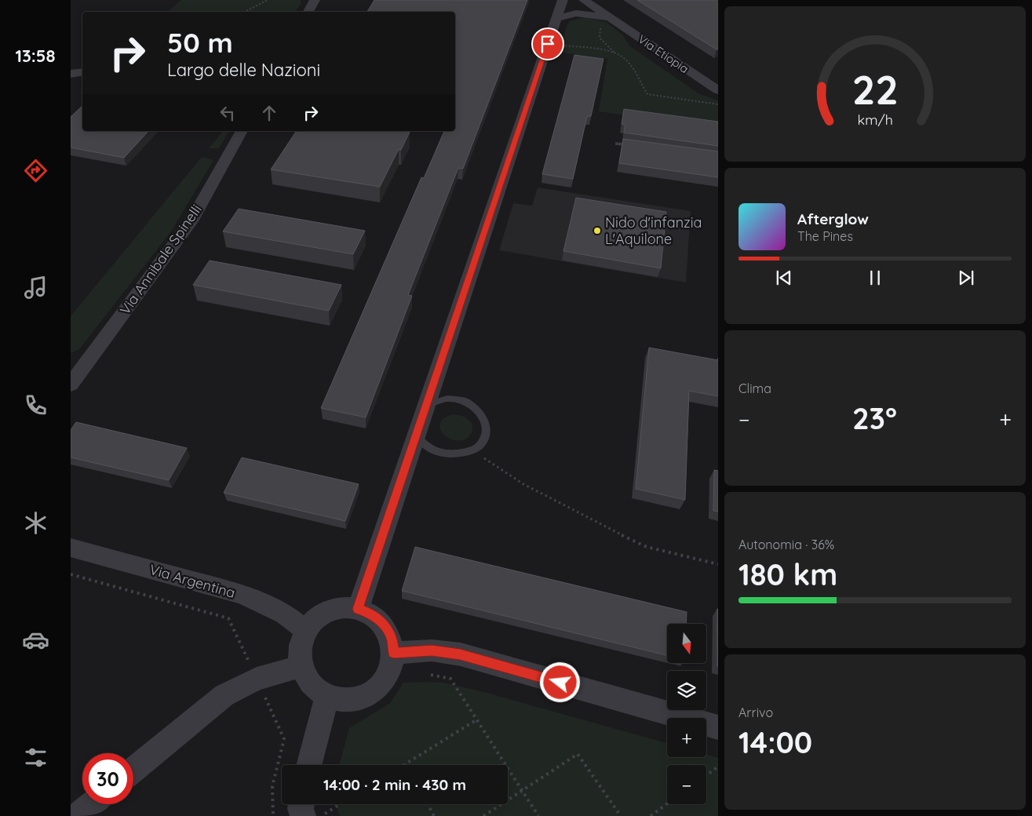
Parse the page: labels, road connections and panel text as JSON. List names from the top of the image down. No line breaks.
{"streets":{"street":["Via Etiopia","Via Annibale Spinelli","Via Argentina"]},"places":["Nido d'infanzia L'Aquilone"],"north":"bottom","page":{"tabs":"13:58","turn":["50 m","Largo delle Nazioni"],"song":["Afterglow","The Pines"],"tile":["Clima",["Autonomia · 36%","180 km"],["Arrivo","14:00"]],"heat":["−","23°","+"],"map_buttons":["+","−"],"limit":"30","trip":"14:00 · 2 min · 430 m","gauge":["22","km/h"]}}
